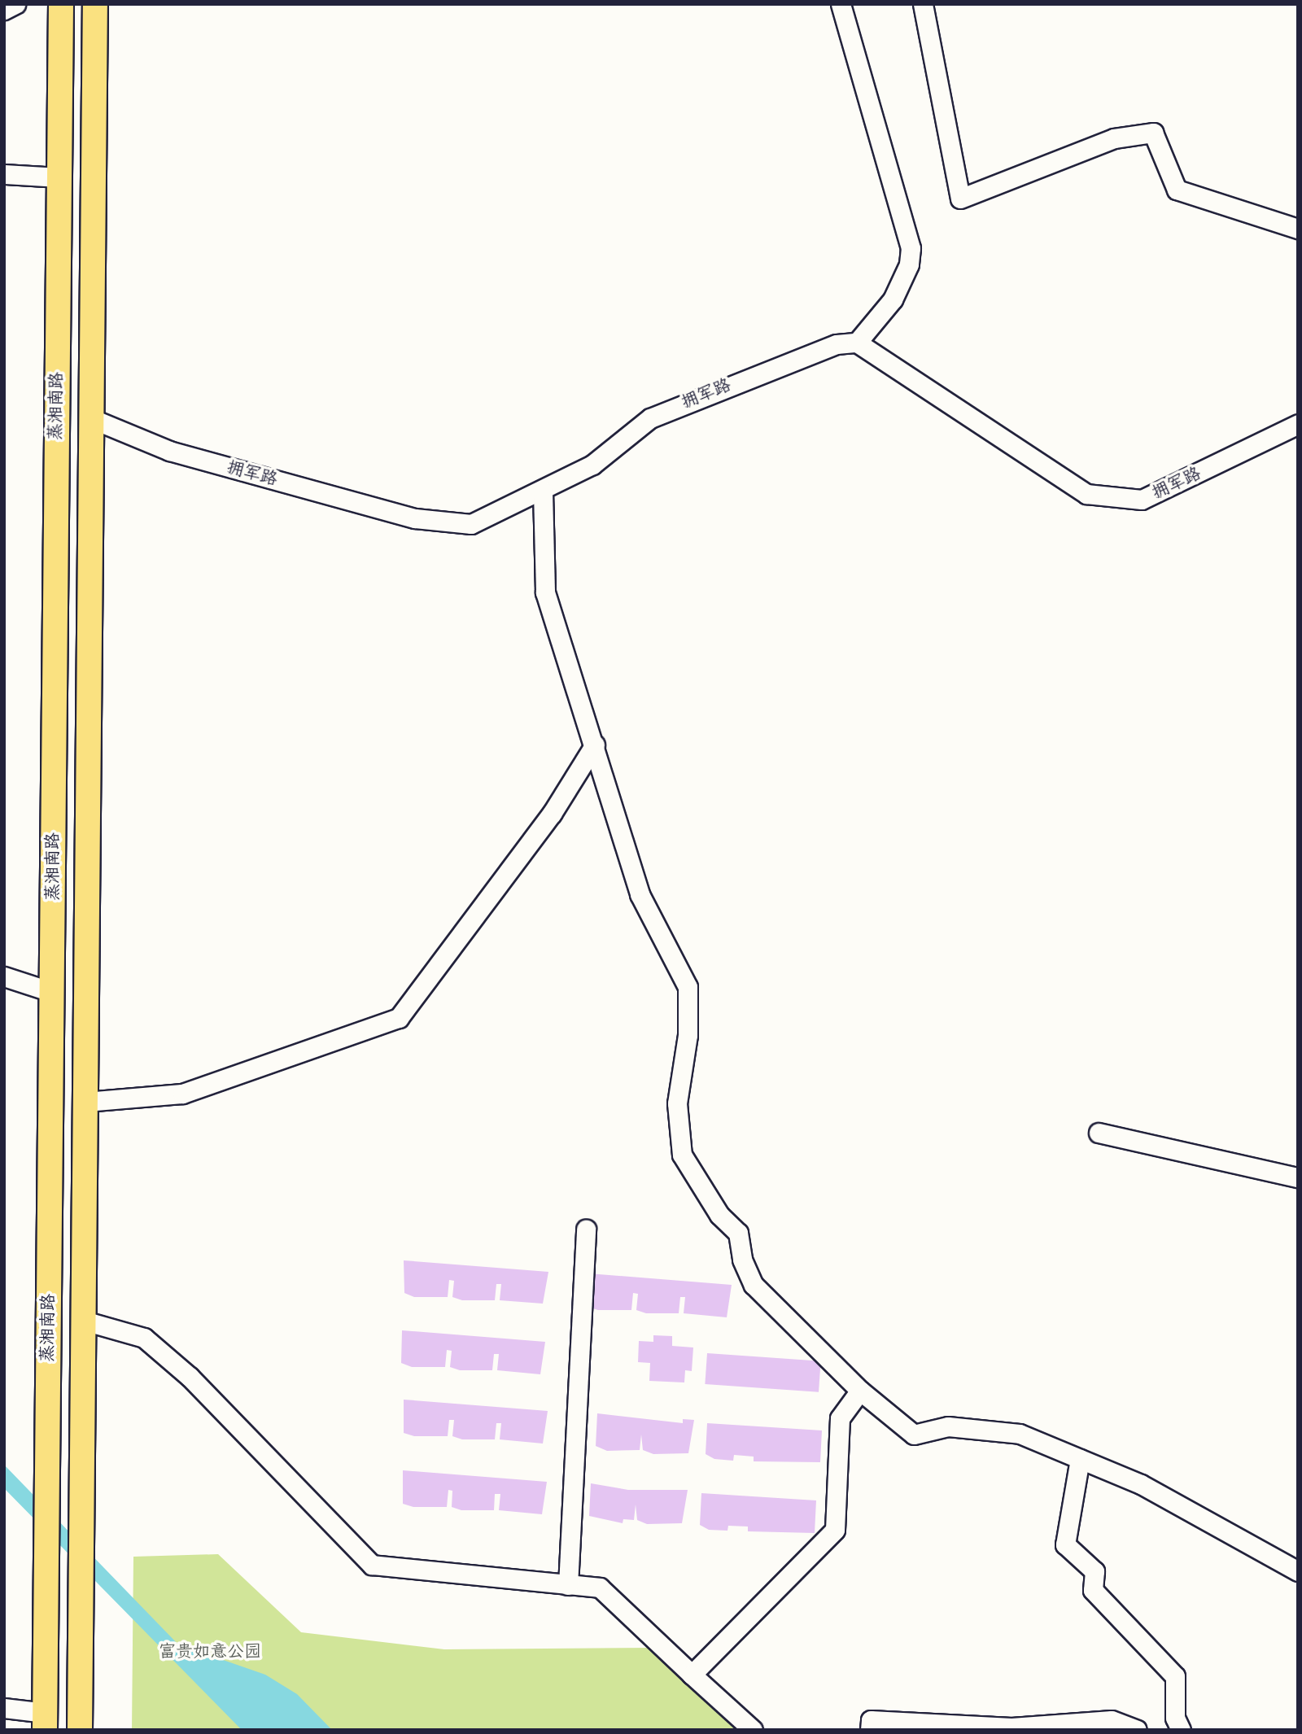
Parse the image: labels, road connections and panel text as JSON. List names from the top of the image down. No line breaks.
{"streets":{"main road":["蒸湘南路"],"street":["拥军路"]},"crossings":[["拥军路","蒸湘南路"]],"parks":["富贵如意公园"]}
